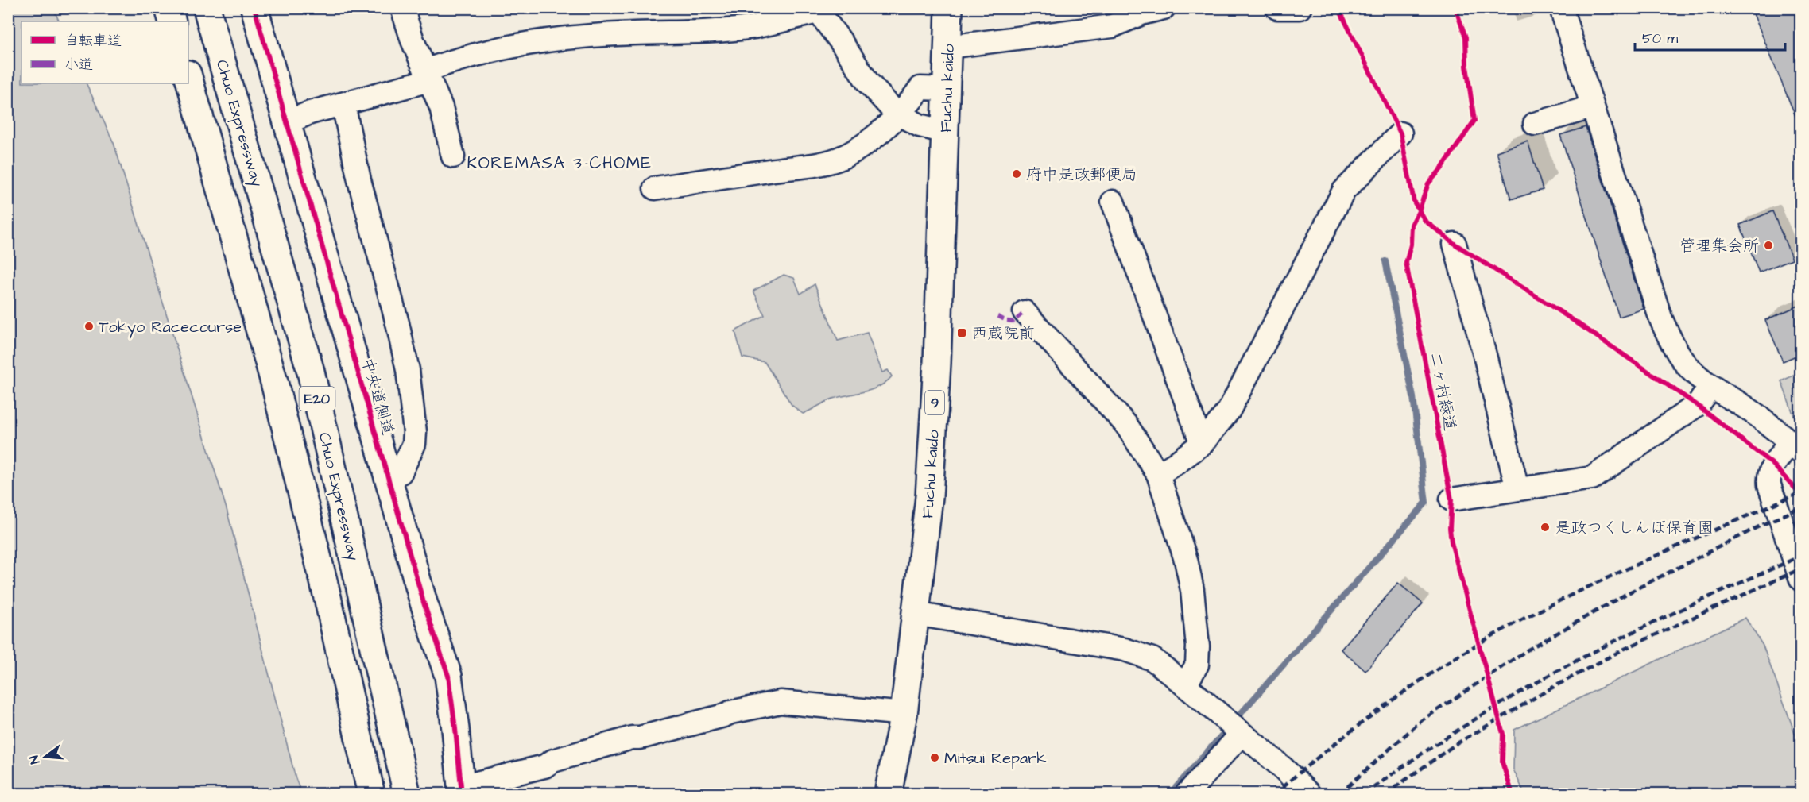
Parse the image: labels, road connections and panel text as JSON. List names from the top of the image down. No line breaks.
{"streets":{"main road":["Fuchu kaido","Chuo Expressway","中央道側道","E20","9"],"cycle path":["二ヶ村緑道"]},"districts":["KOREMASA 3-CHOME"],"places":{"other":["府中是政郵便局","管理集会所","Tokyo Racecourse","是政つくしんぼ保育園","Mitsui Repark"],"transit":["西蔵院前"]},"legend":["自転車道","小道"],"scale_bar":"50 m","north":"left"}
